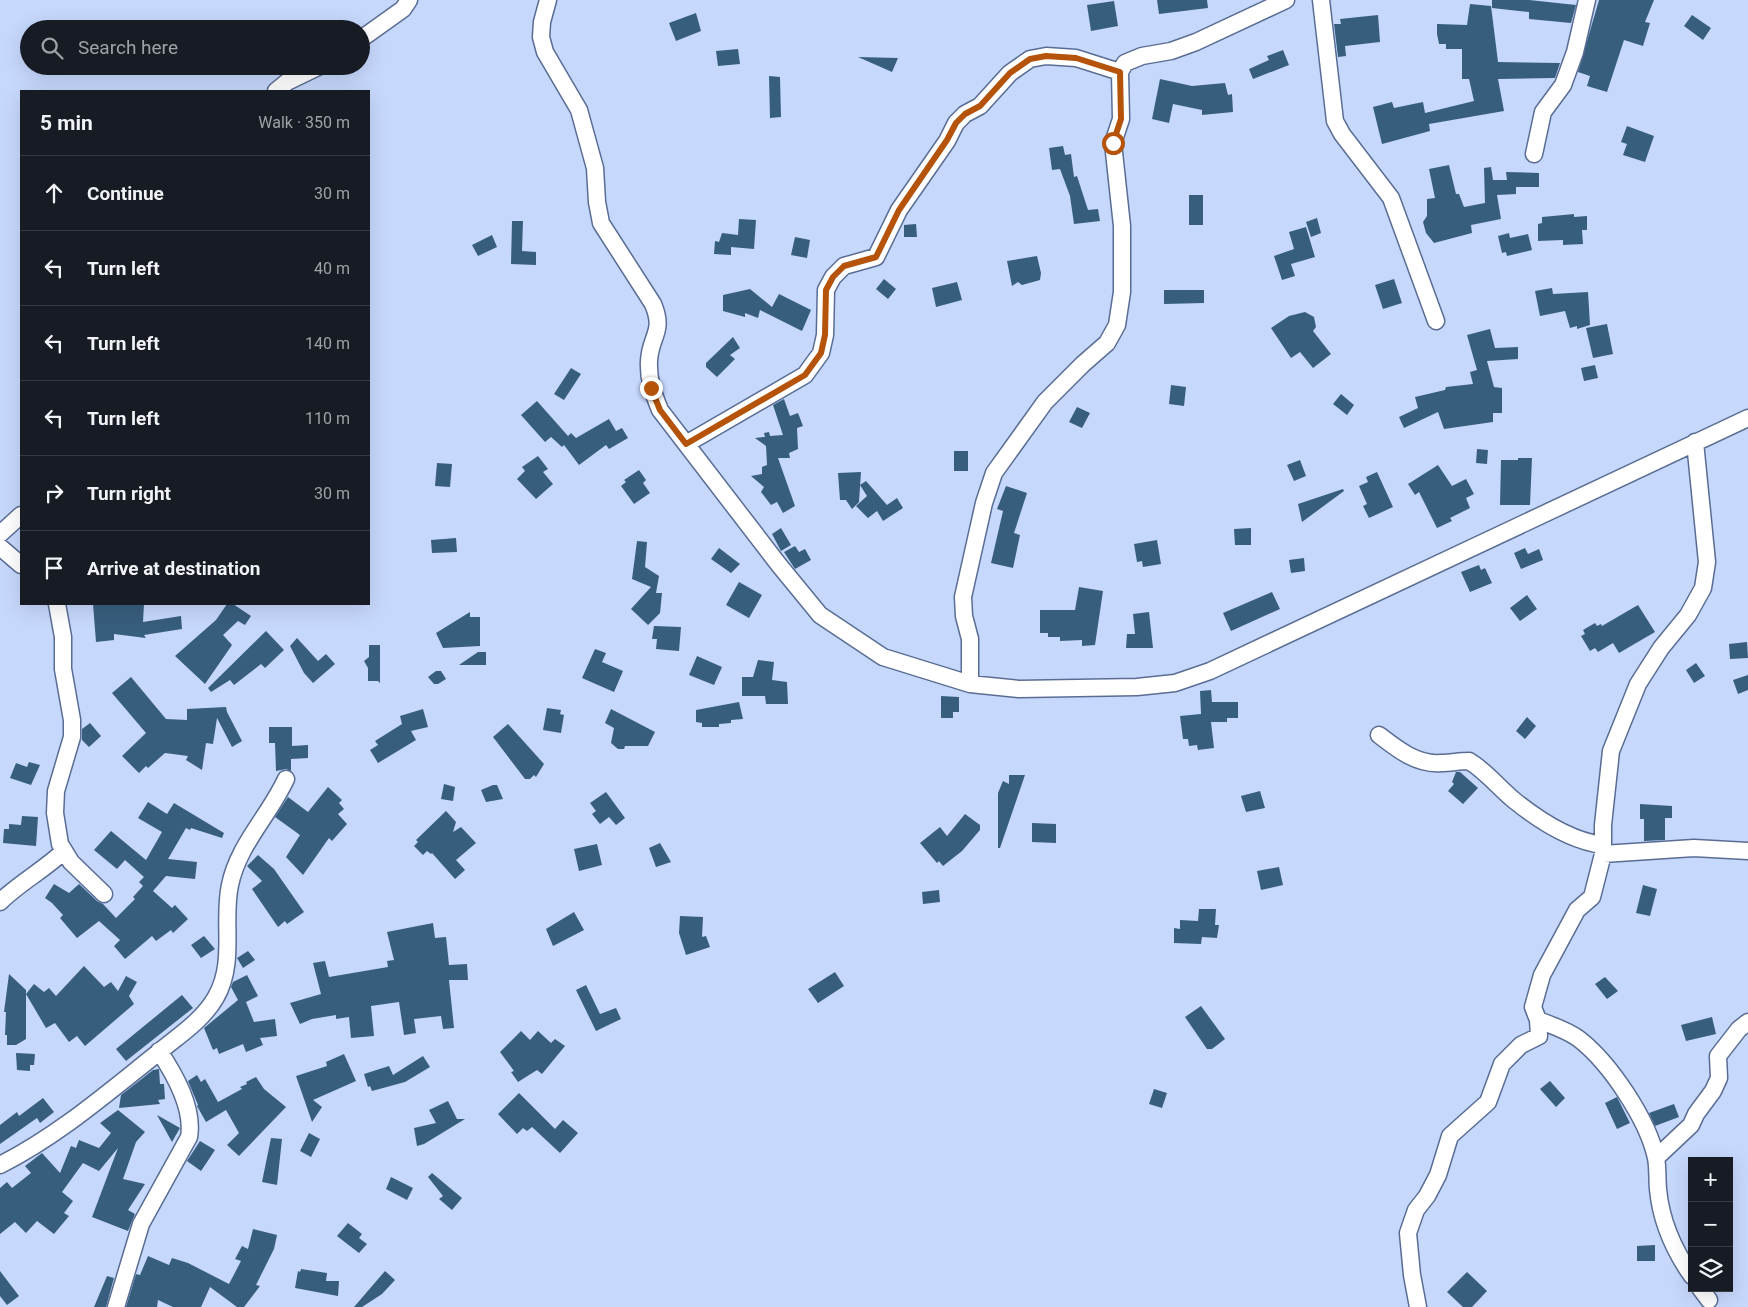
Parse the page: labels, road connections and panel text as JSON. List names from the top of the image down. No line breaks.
{"page":{"search":"Search here","heading":["5 min","Walk · 350 m"],"list":[["Continue","30 m"],["Turn left","40 m"],["Turn left","140 m"],["Turn left","110 m"],["Turn right","30 m"],"Arrive at destination"],"map_buttons":["+","−"]}}
